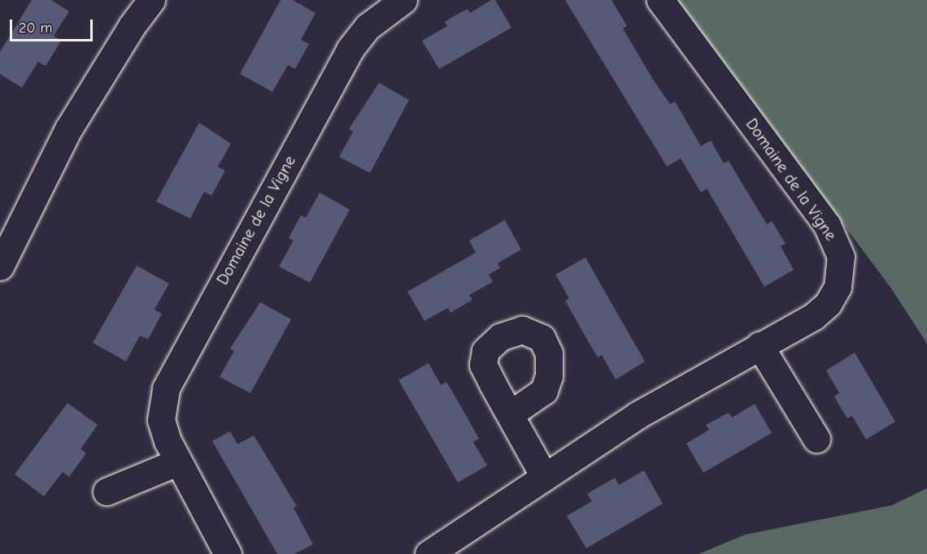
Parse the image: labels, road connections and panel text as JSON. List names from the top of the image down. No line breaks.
{"streets":{"street":["Domaine de la Vigne"]},"scale_bar":"20 m"}
